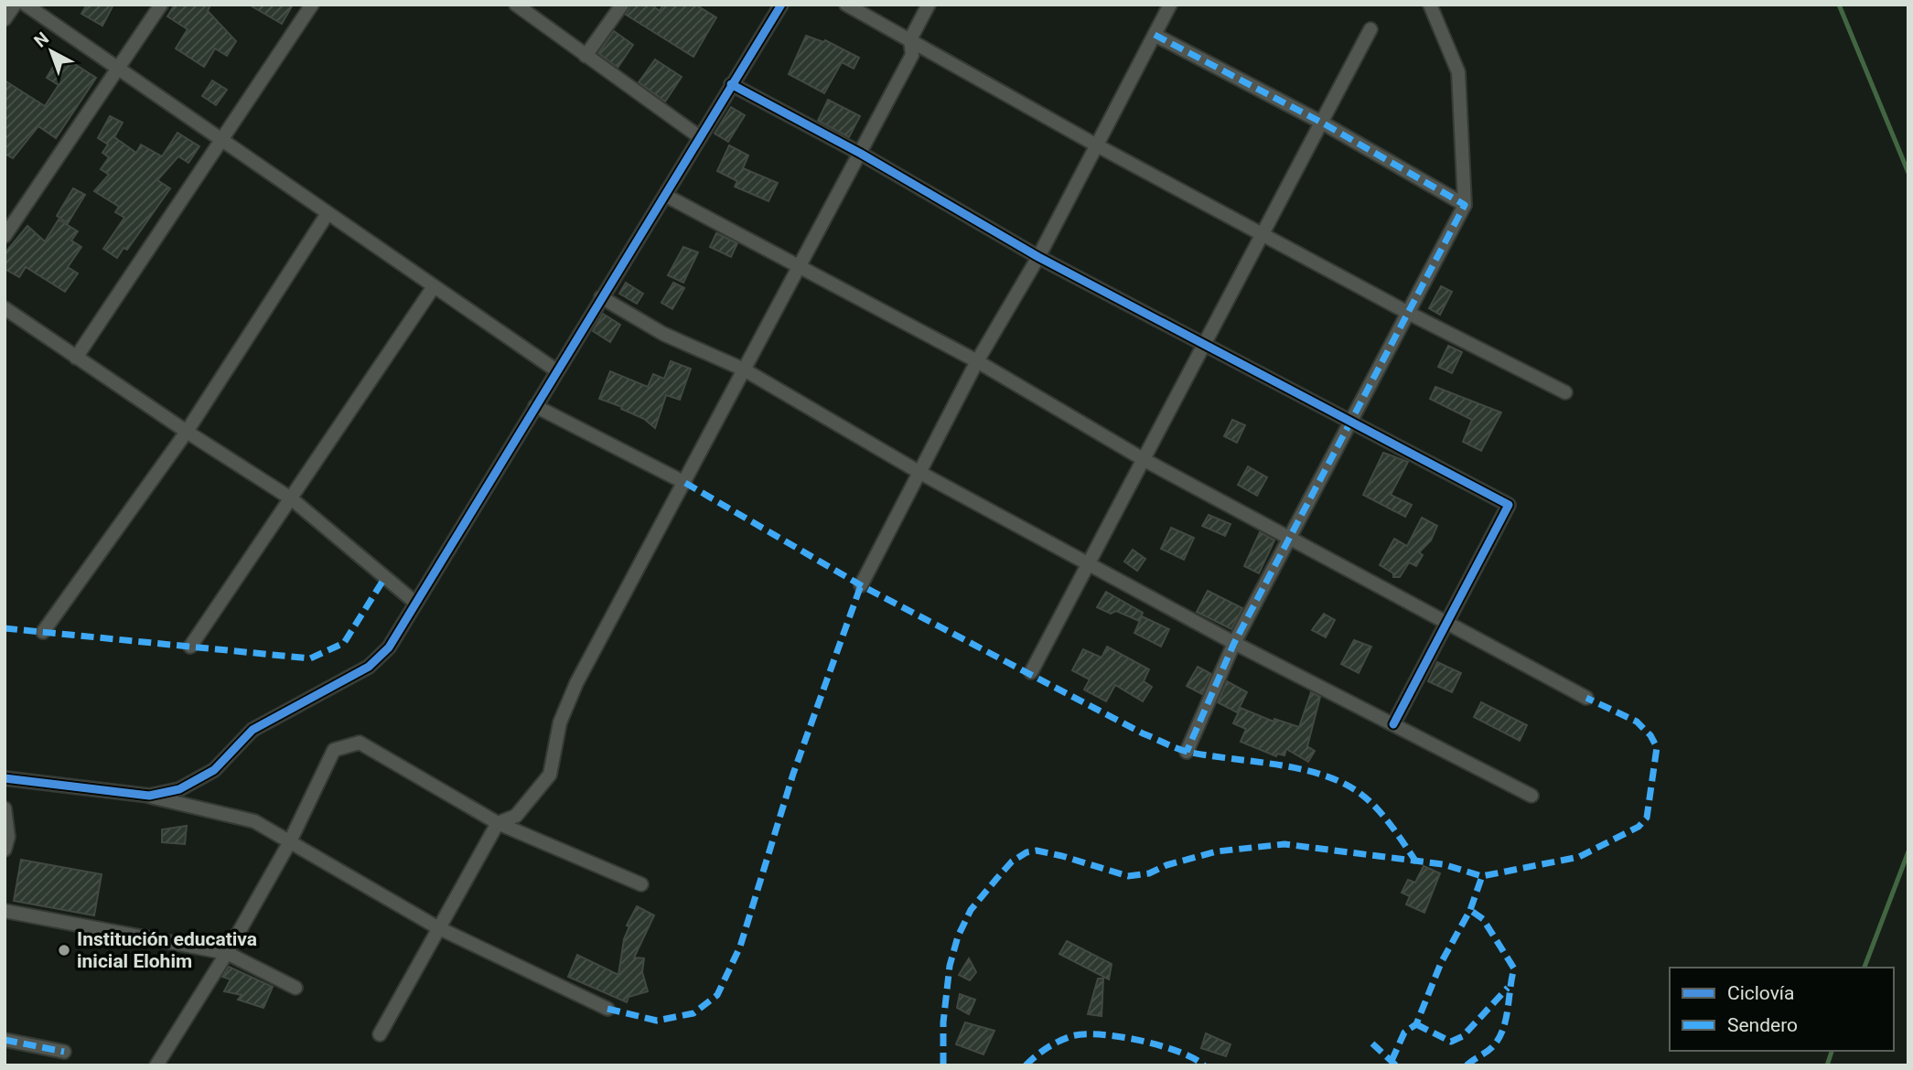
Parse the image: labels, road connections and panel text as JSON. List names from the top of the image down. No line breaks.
{"places":["Institución educativa inicial Elohim"],"legend":["Ciclovía","Sendero"],"north":"top left"}
